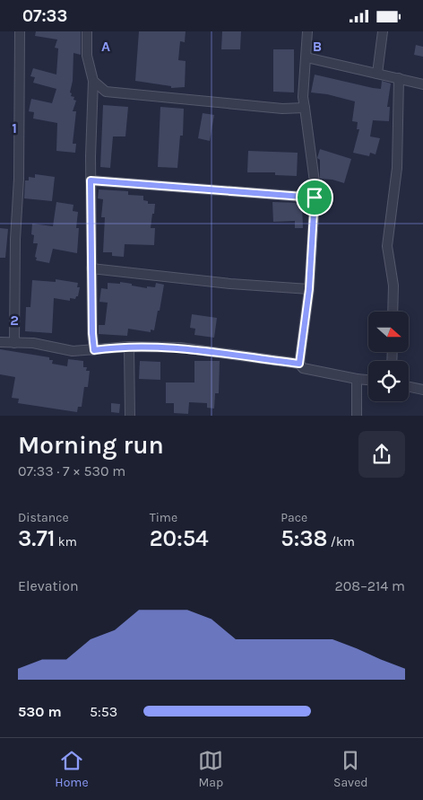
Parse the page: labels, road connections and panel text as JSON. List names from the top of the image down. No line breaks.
{"north":"right","page":{"status":"07:33","heading":["Morning run","07:33 · 7 × 530 m"],"stats":[["Distance","3.71 km"],["Time","20:54"],["Pace","5:38 /km"]],"chart":["Elevation","208–214 m"],"list":[{"name":"530 m","note":"5:53"}],"tabs":["Home","Map","Saved"]},"grid":{"columns":["A","B"],"rows":["1","2"]}}
